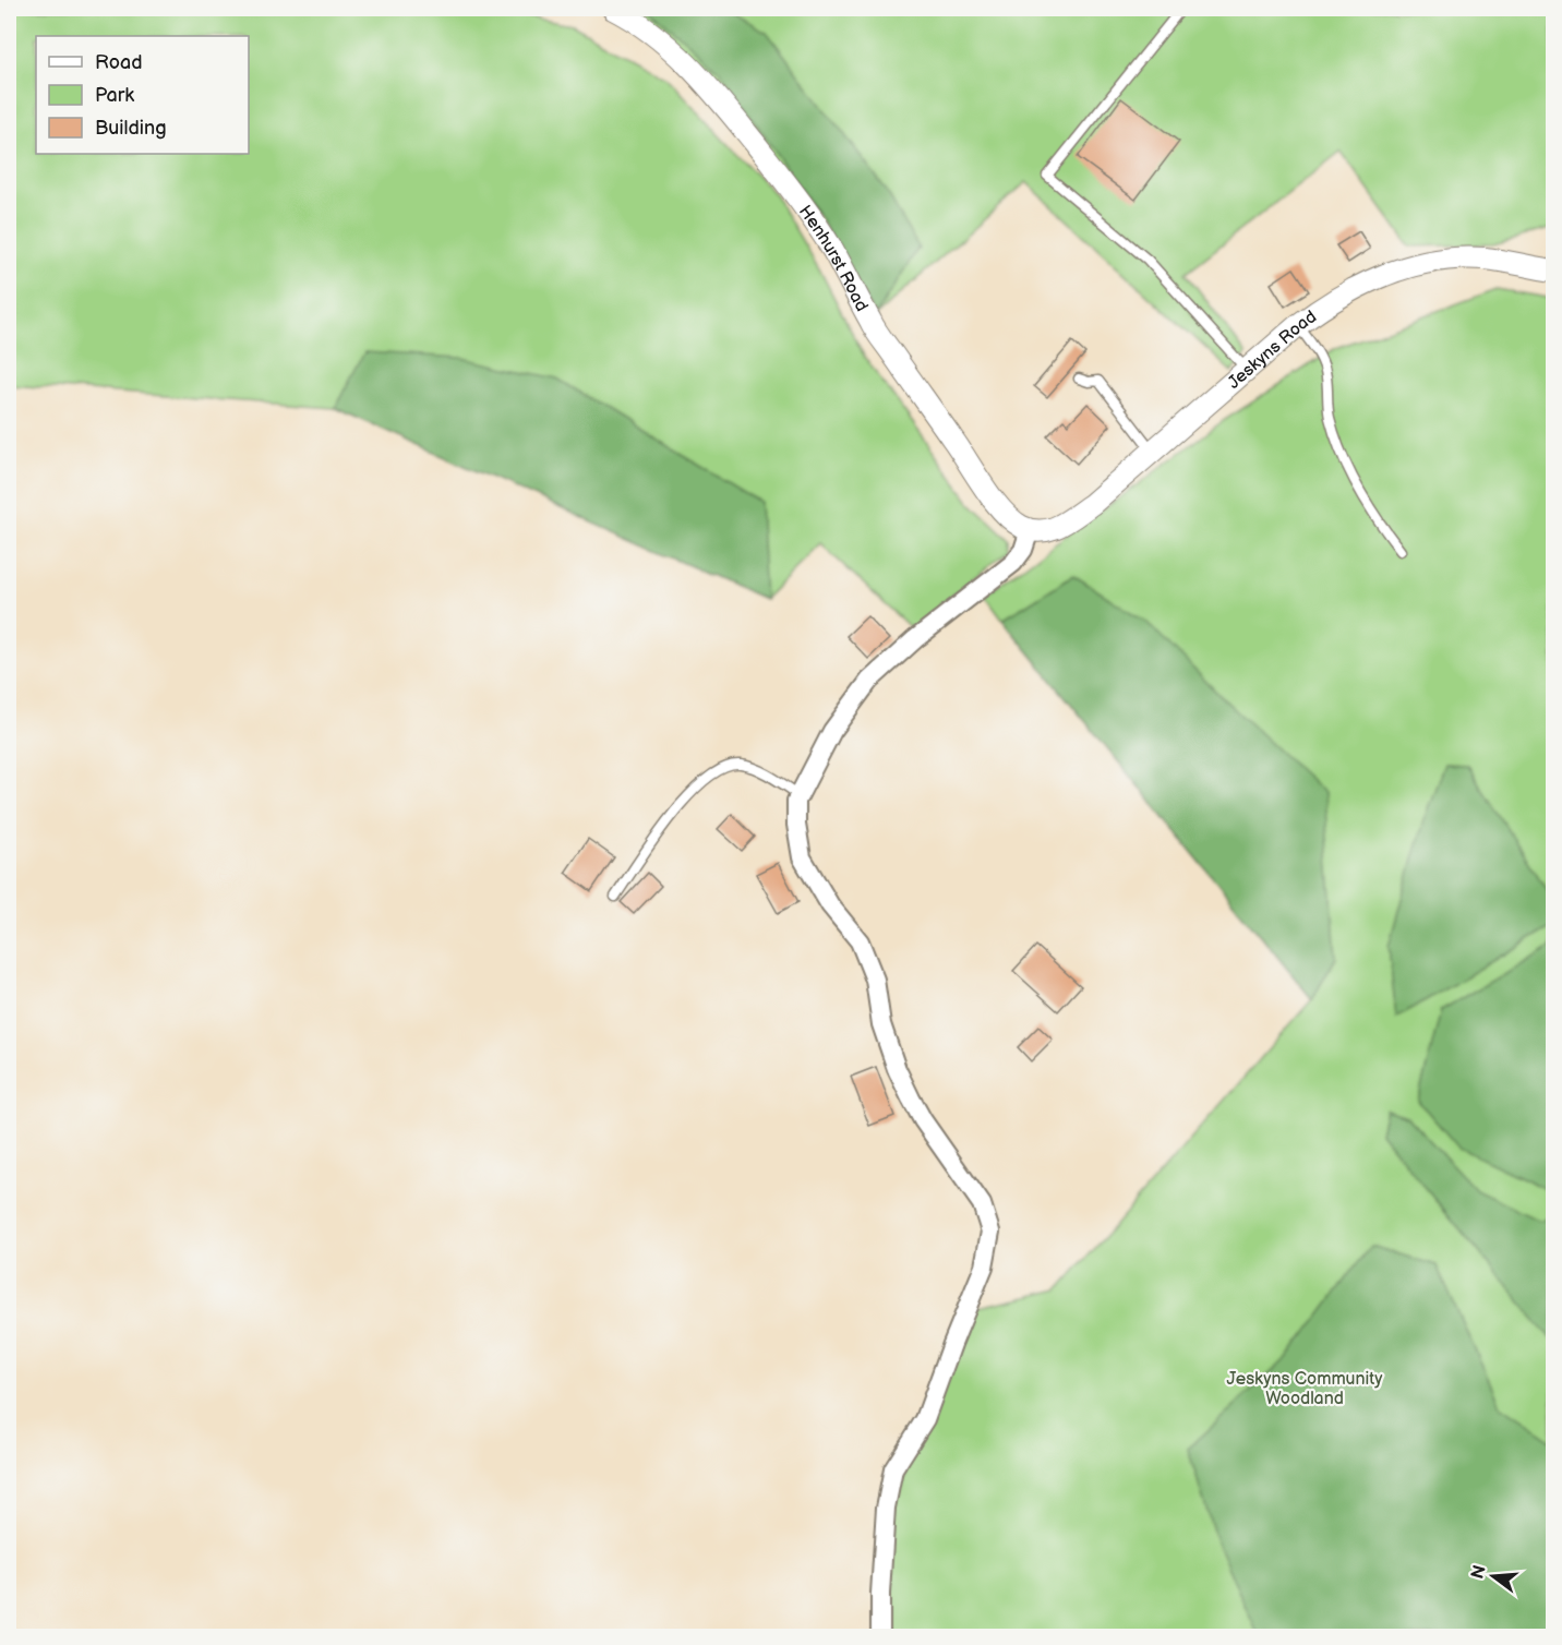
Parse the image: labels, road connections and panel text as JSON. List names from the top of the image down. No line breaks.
{"streets":{"street":["Henhurst Road","Jeskyns Road"]},"crossings":[["Henhurst Road","Jeskyns Road"]],"parks":["Jeskyns Community Woodland"],"legend":["Road","Park","Building"],"north":"left"}
